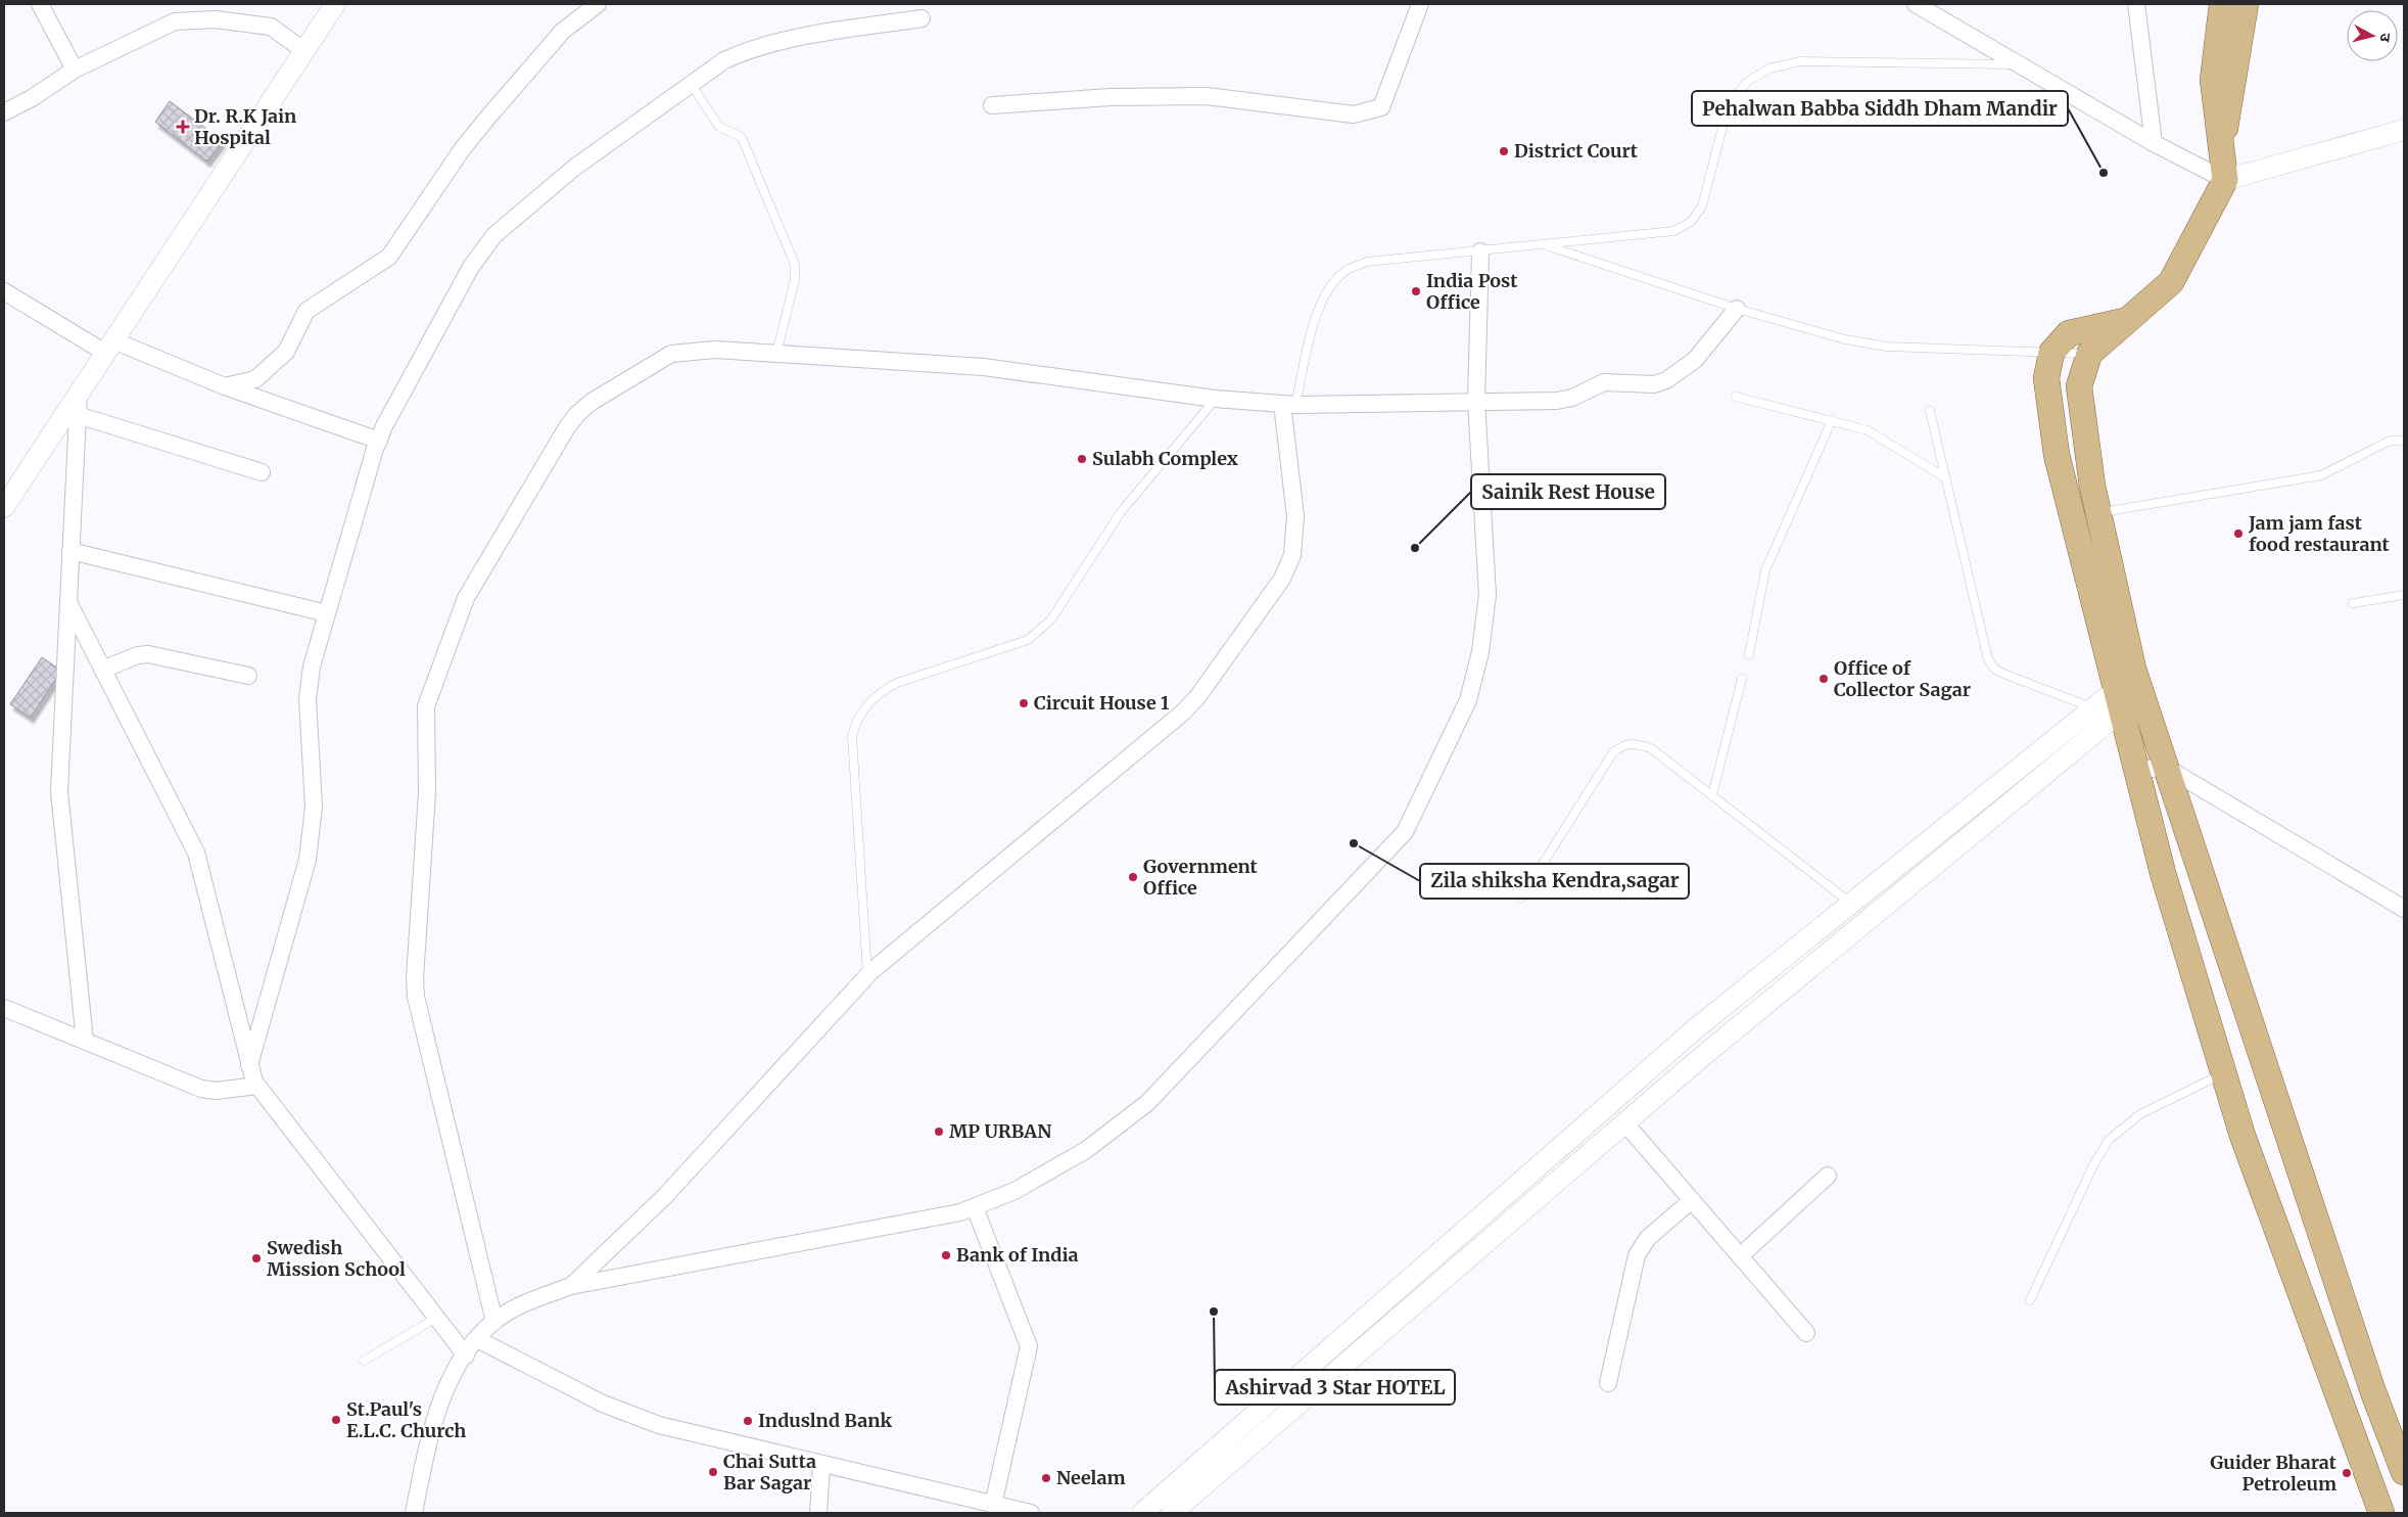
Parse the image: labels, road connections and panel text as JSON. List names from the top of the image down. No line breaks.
{"places":{"health":["Dr. R.K Jain Hospital"],"other":["District Court","Pehalwan Babba Siddh Dham Mandir","India Post Office","Sulabh Complex","Jam jam fast food restaurant","Sainik Rest House","Office of Collector Sagar","Circuit House 1","Zila shiksha Kendra,sagar","Government Office","MP URBAN","Bank of India","Swedish Mission School","Ashirvad 3 Star HOTEL","St.Paul's E.L.C. Church","Induslnd Bank","Chai Sutta Bar Sagar","Guider Bharat Petroleum","Neelam"]},"north":"right"}
